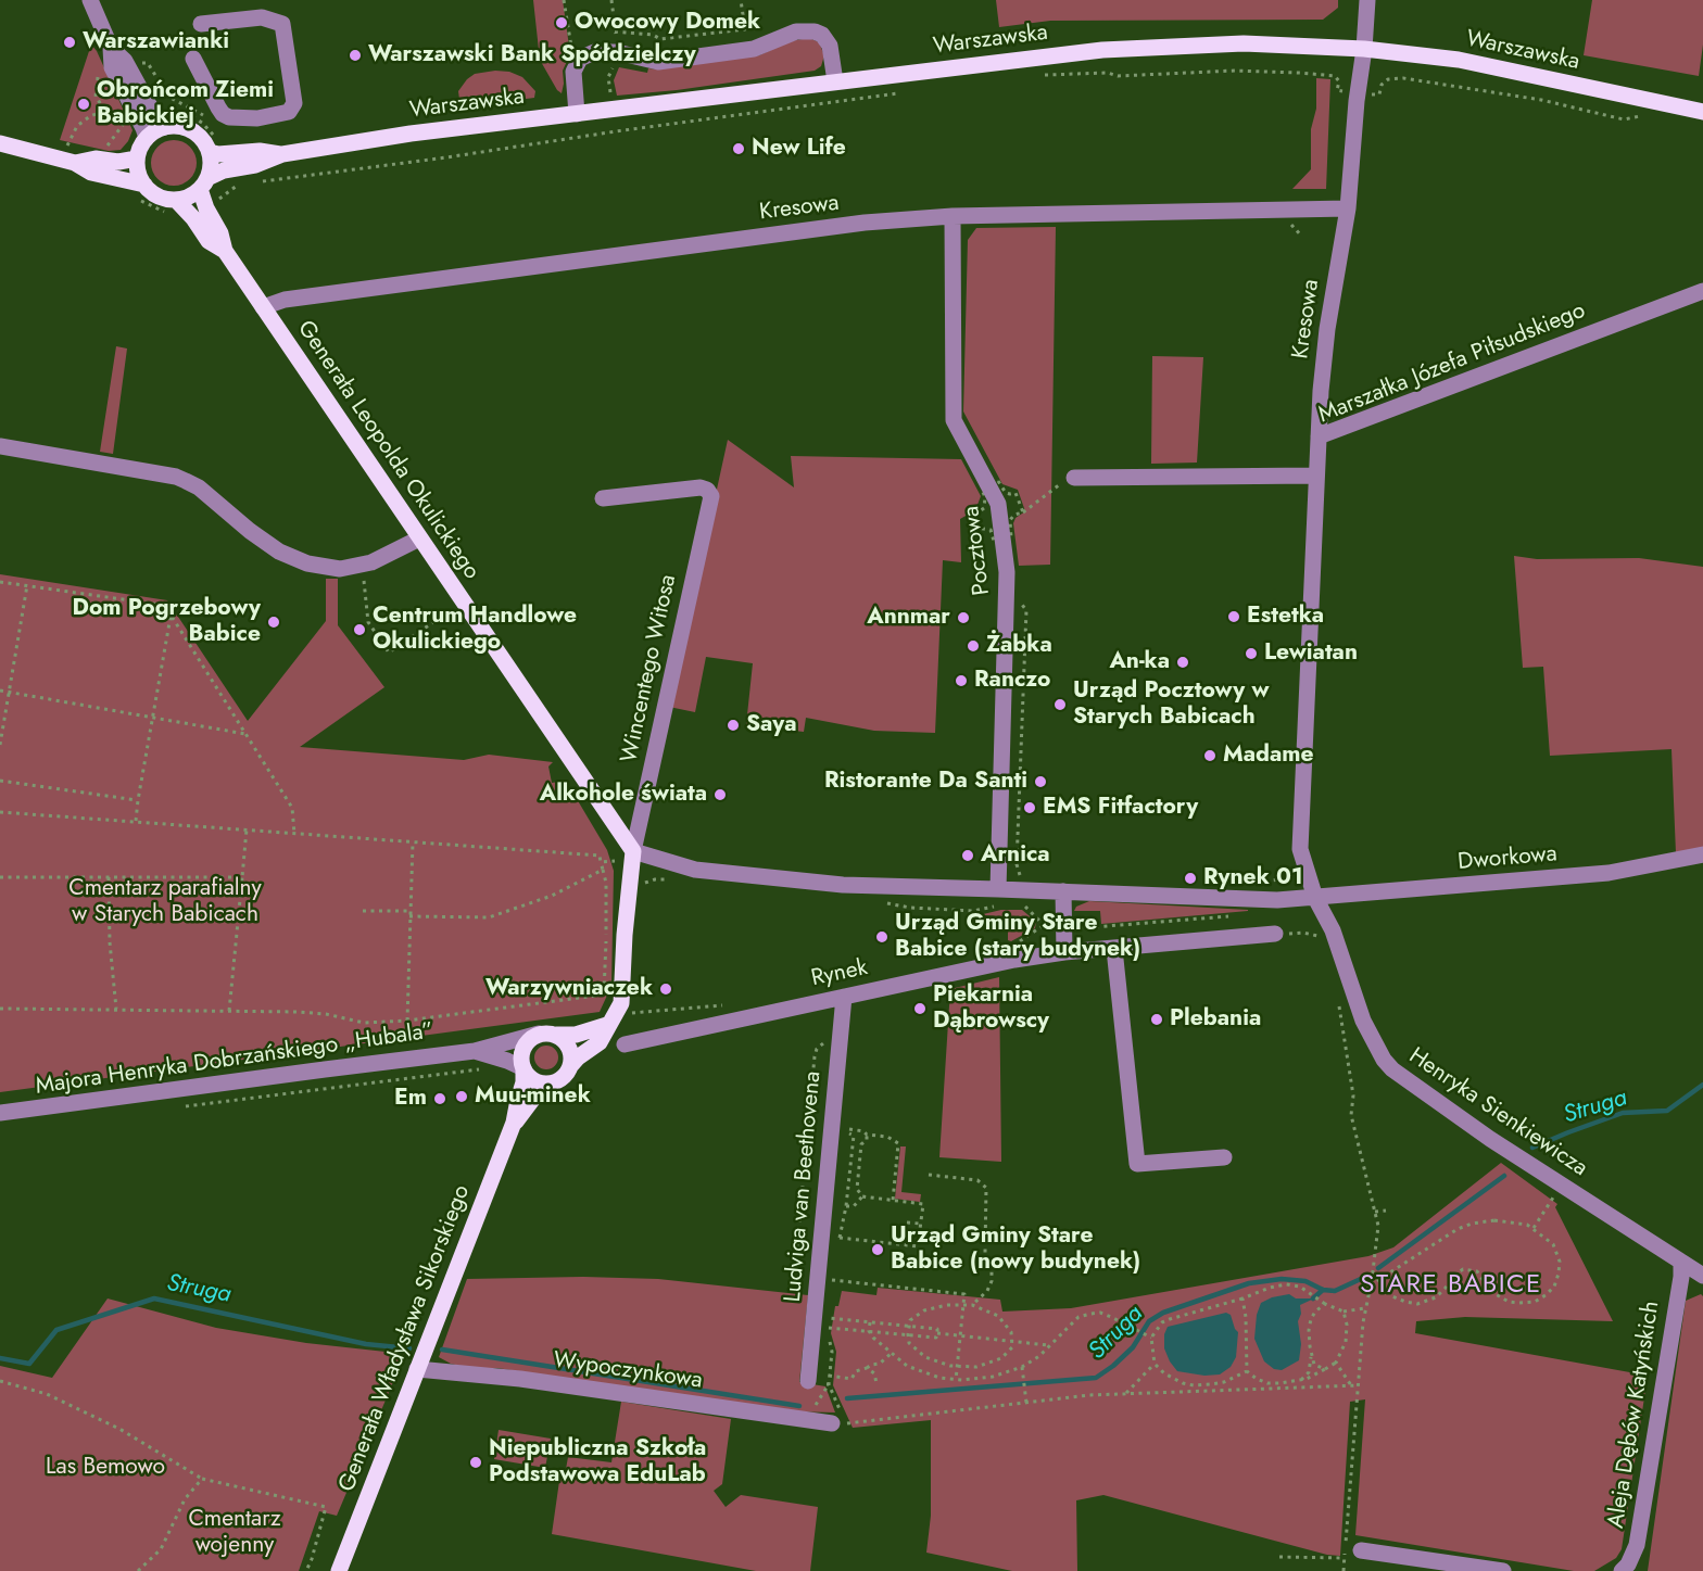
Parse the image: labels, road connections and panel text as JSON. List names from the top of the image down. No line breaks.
{"streets":{"main road":["Warszawska","Generała Leopolda Okulickiego","Generała Władysława Sikorskiego"],"street":["Kresowa","Marszałka Józefa Piłsudskiego","Pocztowa","Wincentego Witosa","Dworkowa","Rynek","Majora Henryka Dobrzańskiego „Hubala”","Henryka Sienkiewicza","Ludviga van Beethovena","Wypoczynkowa","Aleja Dębów Katyńskich"]},"crossings":[["Warszawska","Kresowa"],["Warszawska","Generała Leopolda Okulickiego"],["Kresowa","Marszałka Józefa Piłsudskiego"],["Kresowa","Generała Leopolda Okulickiego"],["Kresowa","Pocztowa"],["Marszałka Józefa Piłsudskiego","Dworkowa"],["Marszałka Józefa Piłsudskiego","Henryka Sienkiewicza"],["Generała Leopolda Okulickiego","Wincentego Witosa"],["Dworkowa","Henryka Sienkiewicza"],["Rynek","Ludviga van Beethovena"],["Majora Henryka Dobrzańskiego „Hubala”","Generała Władysława Sikorskiego"],["Henryka Sienkiewicza","Aleja Dębów Katyńskich"],["Generała Władysława Sikorskiego","Wypoczynkowa"]],"districts":["STARE BABICE"],"water":["Struga"],"parks":["Cmentarz parafialny w Starych Babicach","Las Bemowo","Cmentarz wojenny"],"places":["Owocowy Domek","Warszawianki","Warszawski Bank Spółdzielczy","Obrońcom Ziemi Babickiej","New Life","Estetka","Annmar","Dom Pogrzebowy Babice","Centrum Handlowe Okulickiego","Żabka","Lewiatan","An-ka","Ranczo","Urząd Pocztowy w Starych Babicach","Saya","Madame","Ristorante Da Santi","Alkohole świata","EMS Fitfactory","Arnica","Rynek 01","Urząd Gminy Stare Babice (stary budynek)","Warzywniaczek","Piekarnia Dąbrowscy","Plebania","Muu-minek","Em","Urząd Gminy Stare Babice (nowy budynek)","Niepubliczna Szkoła Podstawowa EduLab"]}
